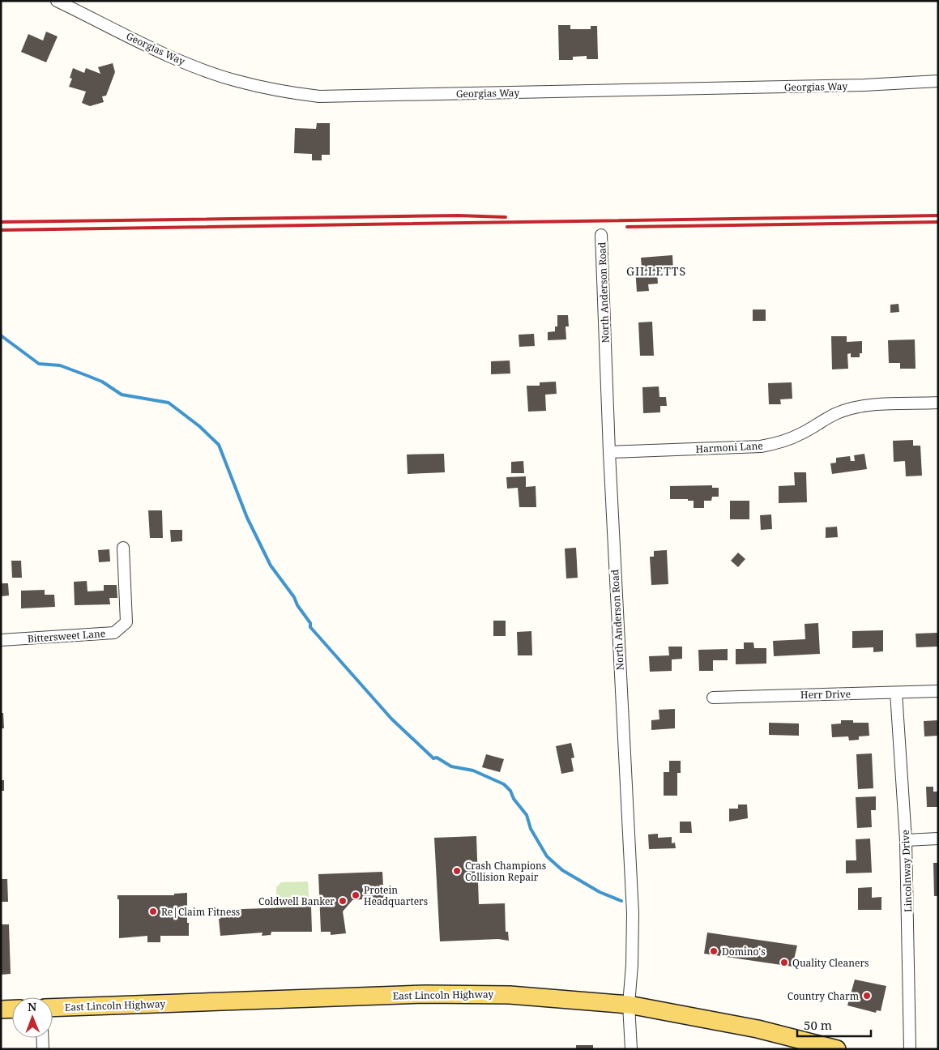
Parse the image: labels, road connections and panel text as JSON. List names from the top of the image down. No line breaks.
{"streets":{"main road":["East Lincoln Highway"],"street":["Georgias Way","North Anderson Road","Harmoni Lane","Bittersweet Lane","Herr Drive","Lincolnway Drive"]},"crossings":[["North Anderson Road","Harmoni Lane"],["North Anderson Road","East Lincoln Highway"],["Herr Drive","Lincolnway Drive"]],"districts":["GILLETTS"],"places":["Crash Champions Collision Repair","Protein Headquarters","Coldwell Banker","Re|Claim Fitness","Domino's","Quality Cleaners","Country Charm"],"scale_bar":"50 m","north":"top"}
